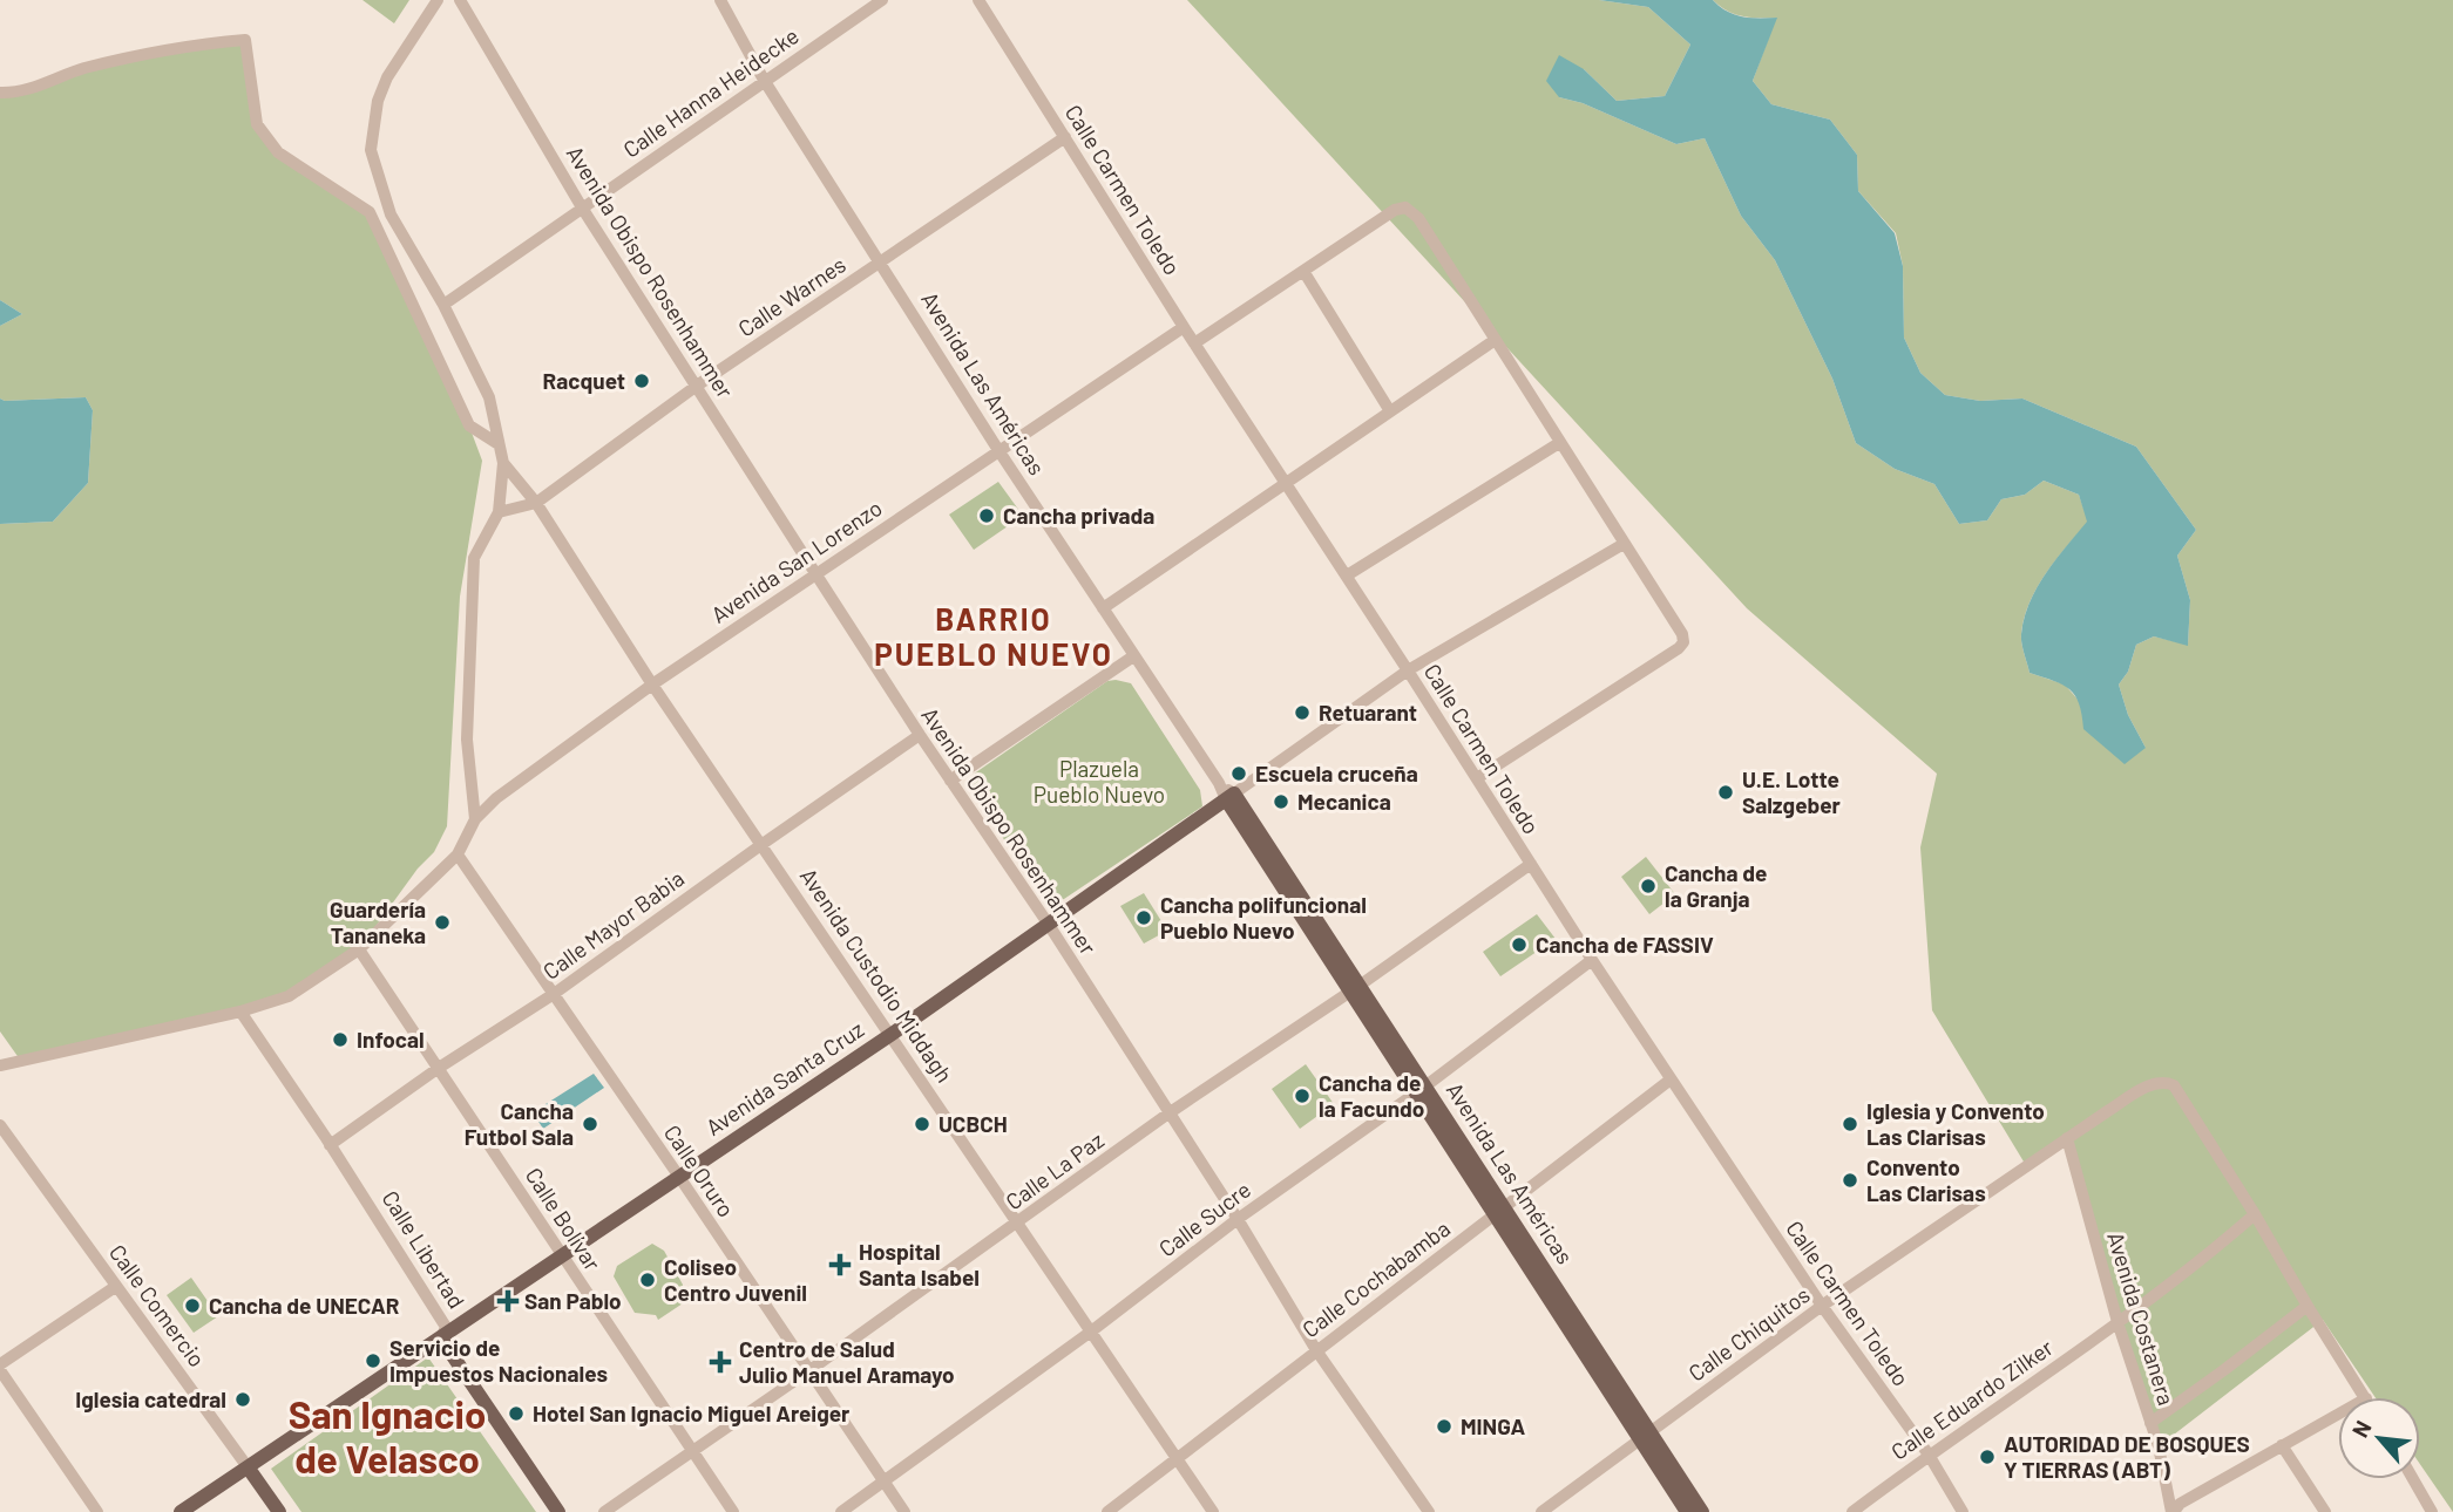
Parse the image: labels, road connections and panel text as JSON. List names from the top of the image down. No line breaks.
{"streets":{"main road":["Avenida Las Américas","Avenida Santa Cruz","Calle Libertad","Calle Comercio"],"street":["Calle Hanna Heidecke","Calle Carmen Toledo","Avenida Obispo Rosenhammer","Calle Warnes","Avenida San Lorenzo","Calle Mayor Babia","Avenida Custodio Middagh","Calle Oruro","Calle La Paz","Calle Bolívar","Calle Sucre","Calle Cochabamba","Avenida Costanera","Calle Chiquitos","Calle Eduardo Zilker"]},"crossings":[["Calle Hanna Heidecke","Avenida Obispo Rosenhammer"],["Calle Hanna Heidecke","Avenida Las Américas"],["Calle Carmen Toledo","Calle Warnes"],["Calle Carmen Toledo","Avenida San Lorenzo"],["Calle Carmen Toledo","Avenida Santa Cruz"],["Calle Carmen Toledo","Calle La Paz"],["Calle Carmen Toledo","Calle Sucre"],["Calle Carmen Toledo","Calle Cochabamba"],["Calle Carmen Toledo","Calle Chiquitos"],["Calle Carmen Toledo","Calle Eduardo Zilker"],["Avenida Obispo Rosenhammer","Calle Warnes"],["Avenida Obispo Rosenhammer","Avenida San Lorenzo"],["Avenida Obispo Rosenhammer","Calle Mayor Babia"],["Avenida Obispo Rosenhammer","Avenida Santa Cruz"],["Avenida Obispo Rosenhammer","Calle La Paz"],["Avenida Obispo Rosenhammer","Calle Sucre"],["Avenida Obispo Rosenhammer","Calle Cochabamba"],["Calle Warnes","Avenida Las Américas"],["Calle Warnes","Avenida Custodio Middagh"],["Avenida Las Américas","Avenida San Lorenzo"],["Avenida Las Américas","Avenida Santa Cruz"],["Avenida Las Américas","Calle La Paz"],["Avenida Las Américas","Calle Sucre"],["Avenida Las Américas","Calle Cochabamba"],["Avenida Las Américas","Calle Chiquitos"],["Avenida San Lorenzo","Avenida Custodio Middagh"],["Avenida San Lorenzo","Calle Oruro"],["Avenida San Lorenzo","Calle Bolívar"],["Avenida San Lorenzo","Calle Libertad"],["Calle Mayor Babia","Avenida Custodio Middagh"],["Calle Mayor Babia","Calle Oruro"],["Calle Mayor Babia","Calle Bolívar"],["Calle Mayor Babia","Calle Libertad"],["Avenida Custodio Middagh","Avenida Santa Cruz"],["Avenida Custodio Middagh","Calle La Paz"],["Avenida Custodio Middagh","Calle Sucre"],["Avenida Custodio Middagh","Calle Cochabamba"],["Avenida Santa Cruz","Calle Oruro"],["Avenida Santa Cruz","Calle Bolívar"],["Avenida Santa Cruz","Calle Libertad"],["Avenida Santa Cruz","Calle Comercio"],["Calle Oruro","Calle La Paz"],["Calle Oruro","Calle Sucre"],["Calle La Paz","Calle Bolívar"],["Avenida Costanera","Calle Chiquitos"],["Avenida Costanera","Calle Eduardo Zilker"],["Calle Chiquitos","Calle Eduardo Zilker"]],"districts":["BARRIO PUEBLO NUEVO","San Ignacio de Velasco"],"parks":["Plazuela Pueblo Nuevo"],"places":{"other":["Racquet","Cancha privada","Retuarant","Escuela cruceña","U.E. Lotte Salzgeber","Mecanica","Cancha de la Granja","Cancha polifuncional Pueblo Nuevo","Guardería Tananeka","Cancha de FASSIV","Infocal","Cancha de la Facundo","Cancha Futbol Sala","UCBCH","Iglesia y Convento Las Clarisas","Convento Las Clarisas","Coliseo Centro Juvenil","Cancha de UNECAR","Servicio de Impuestos Nacionales","Iglesia catedral","Hotel San Ignacio Miguel Areiger","MINGA","AUTORIDAD DE BOSQUES Y TIERRAS (ABT)"],"health":["Hospital Santa Isabel","San Pablo","Centro de Salud Julio Manuel Aramayo"]},"north":"top left"}
